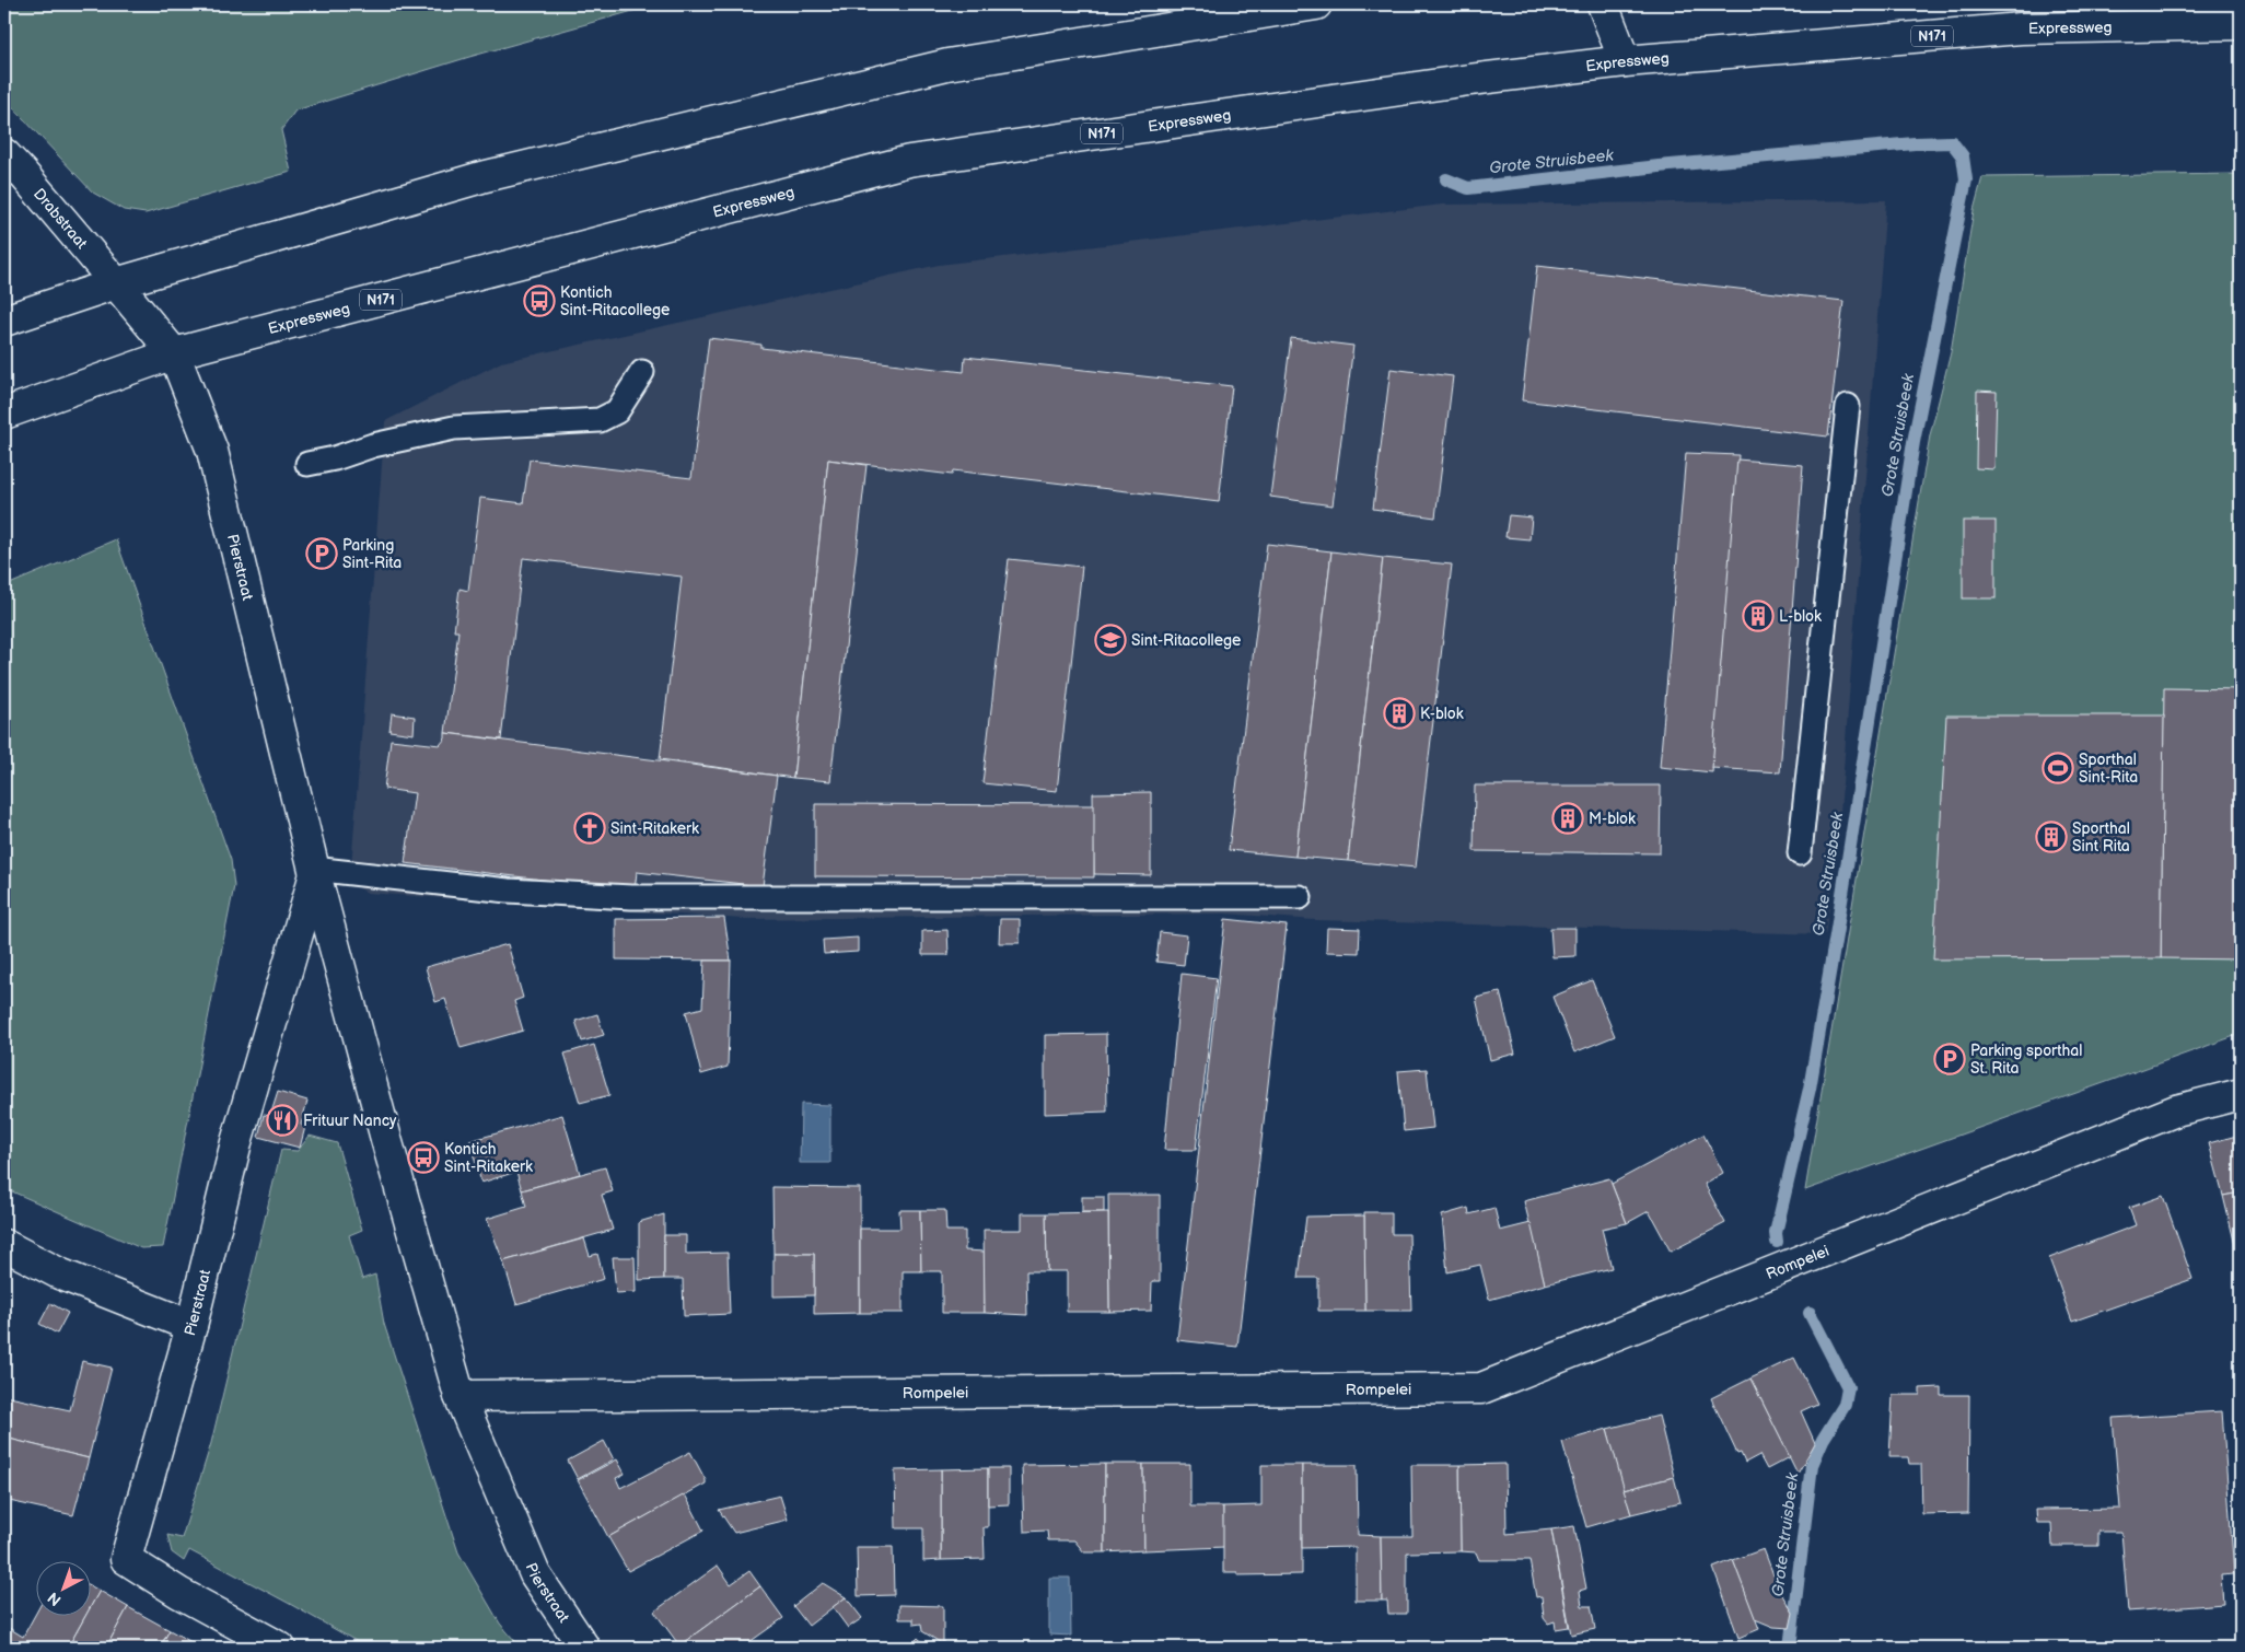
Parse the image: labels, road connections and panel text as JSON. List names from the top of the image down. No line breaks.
{"streets":{"main road":["Expressweg","N171","Drabstraat","Pierstraat","Rompelei"]},"crossings":[["Expressweg","Pierstraat"],["Drabstraat","Pierstraat"],["Pierstraat","Rompelei"]],"water":["Grote Struisbeek"],"places":{"bus stop":["Kontich Sint-Ritacollege","Kontich Sint-Ritakerk"],"parking":["Parking Sint-Rita","Parking sporthal St. Rita"],"building":["L-blok","K-blok","M-blok","Sporthal Sint Rita"],"school or university":["Sint-Ritacollege"],"sports":["Sporthal Sint-Rita"],"church":["Sint-Ritakerk"],"restaurant":["Frituur Nancy"]},"north":"bottom left"}
